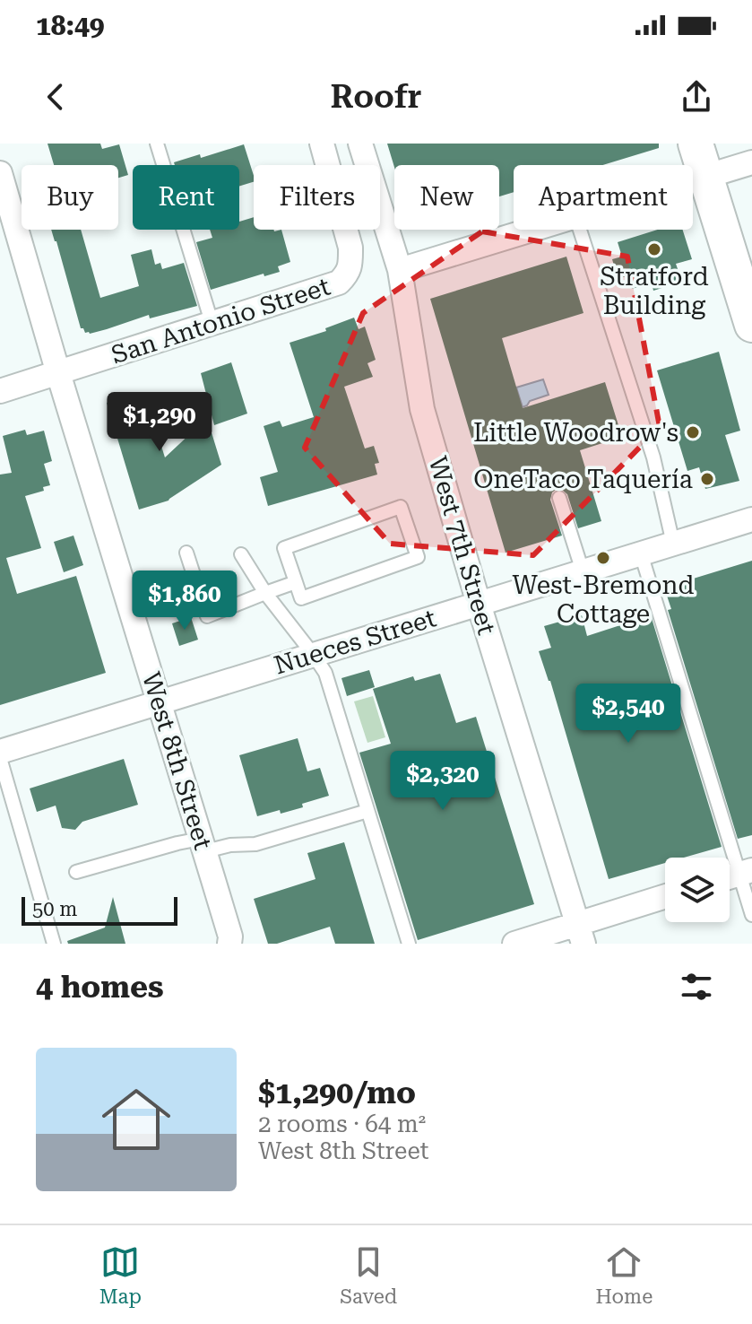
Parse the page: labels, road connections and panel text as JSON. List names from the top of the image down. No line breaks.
{"streets":{"street":["San Antonio Street","West 7th Street","Nueces Street","West 8th Street"]},"crossings":[["San Antonio Street","West 8th Street"],["West 7th Street","Nueces Street"],["Nueces Street","West 8th Street"]],"places":["Stratford Building","Little Woodrow's","OneTaco Taquería","West-Bremond Cottage"],"scale_bar":"50 m","page":{"status":"18:49","header":"Roofr","chip":["Buy","Rent","Filters","New","Apartment"],"price":["$1,290","$1,860","$2,540","$2,320"],"scale":"50 m","heading":"4 homes","list":[{"name":"$1,290/mo","note":"2 rooms · 64 m² · West 8th Street"}],"tabs":["Map","Saved","Home"]}}
